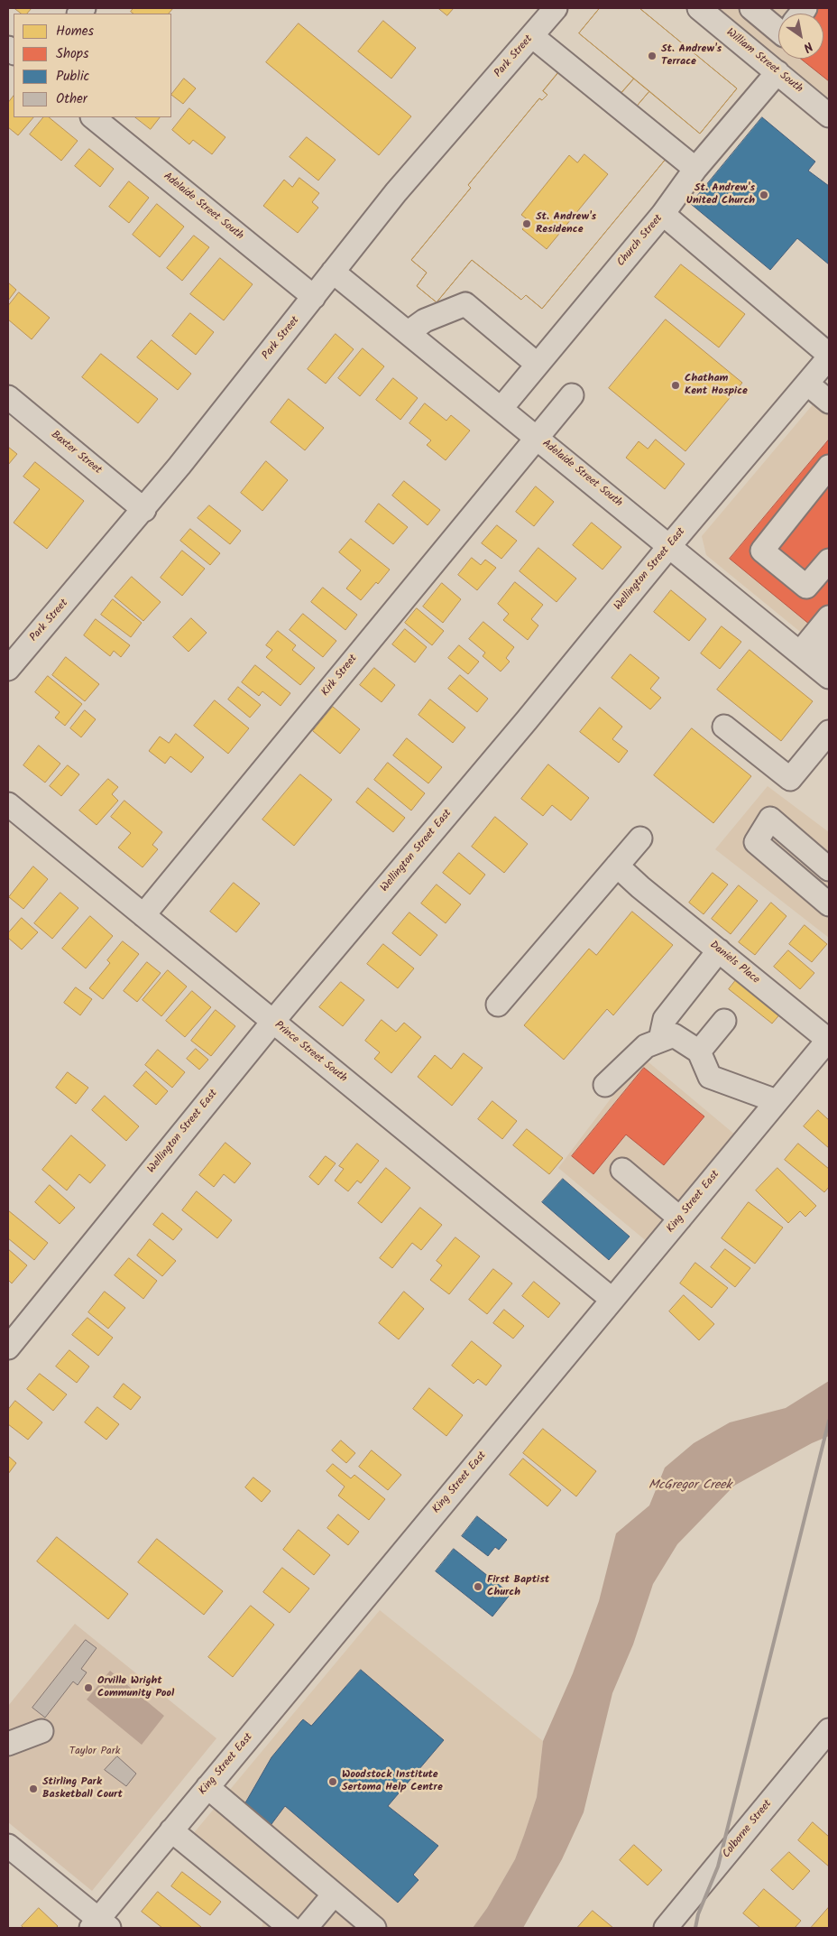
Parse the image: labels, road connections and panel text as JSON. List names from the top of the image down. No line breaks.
{"streets":{"street":["Park Street","William Street South","Adelaide Street South","Church Street","Baxter Street","Wellington Street East","Kirk Street","Daniels Place","Prince Street South","King Street East","Colborne Street"]},"crossings":[["Park Street","Adelaide Street South"],["Park Street","Baxter Street"],["William Street South","Church Street"],["Adelaide Street South","Church Street"],["Adelaide Street South","Wellington Street East"],["Adelaide Street South","Kirk Street"],["Wellington Street East","Prince Street South"],["Kirk Street","Prince Street South"],["Daniels Place","King Street East"],["Prince Street South","King Street East"]],"water":["McGregor Creek"],"parks":["Taylor Park"],"places":["St. Andrew's Terrace","St. Andrew's United Church","St. Andrew's Residence","Chatham Kent Hospice","First Baptist Church","Orville Wright Community Pool","Woodstock Institute Sertoma Help Centre","Stirling Park Basketball Court"],"legend":["Homes","Shops","Public","Other"],"north":"bottom right"}
